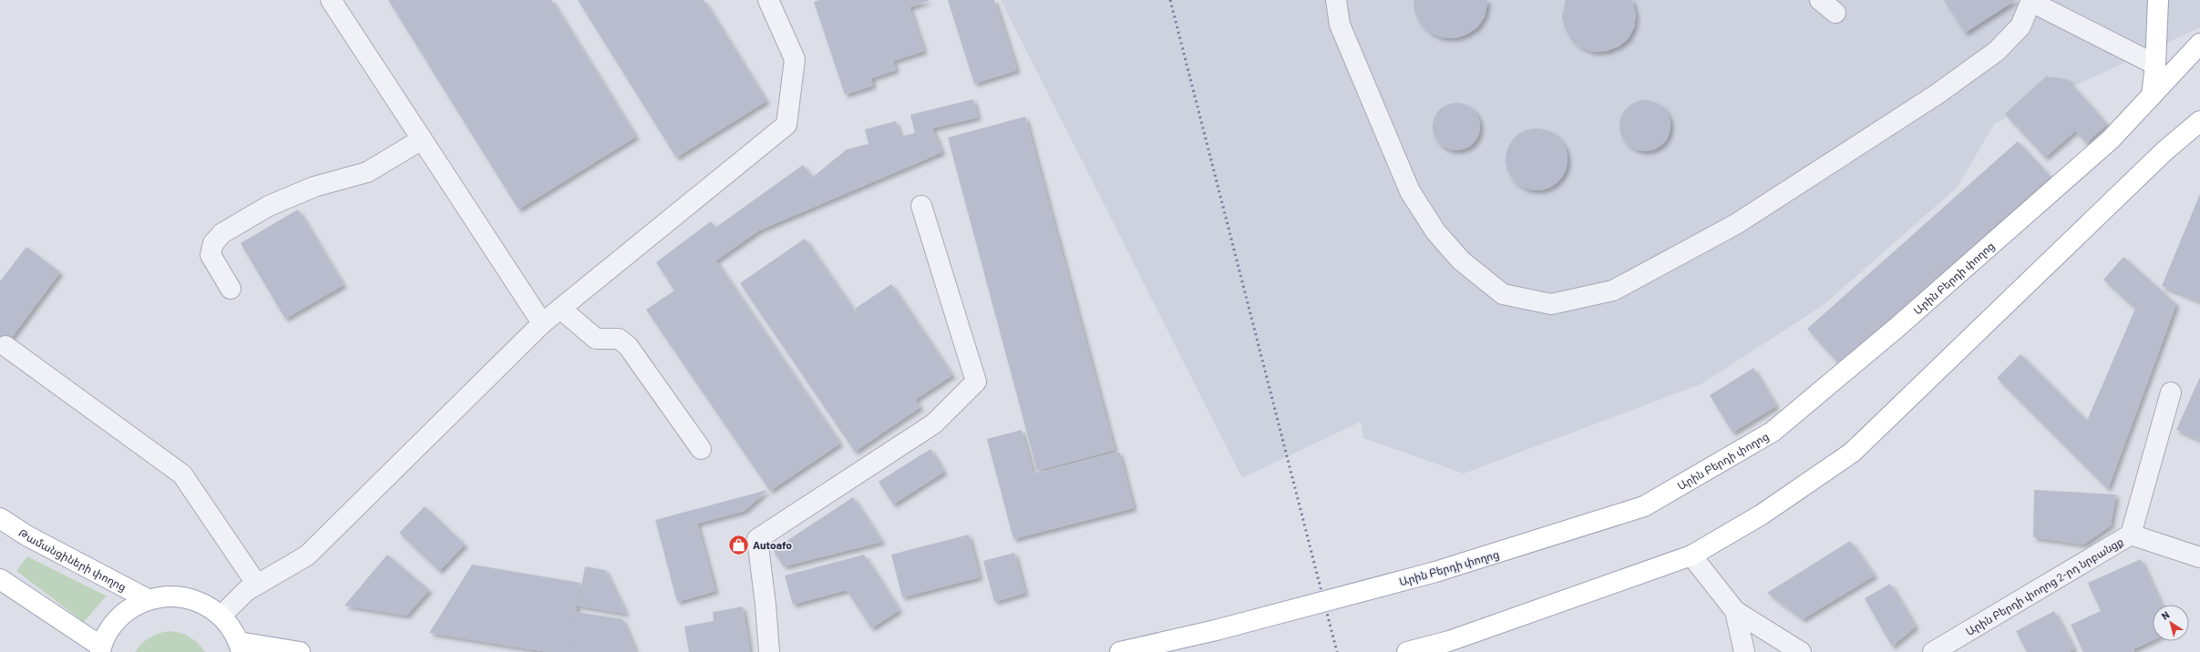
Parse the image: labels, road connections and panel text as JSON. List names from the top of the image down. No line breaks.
{"streets":{"main road":["Արին Բերդի փողոց","Թամանցիների փողոց"],"street":["Արին Բերդի փողոց 2-րդ նրբանցք"]},"places":{"shop":["Autoafo"]},"north":"top left"}
